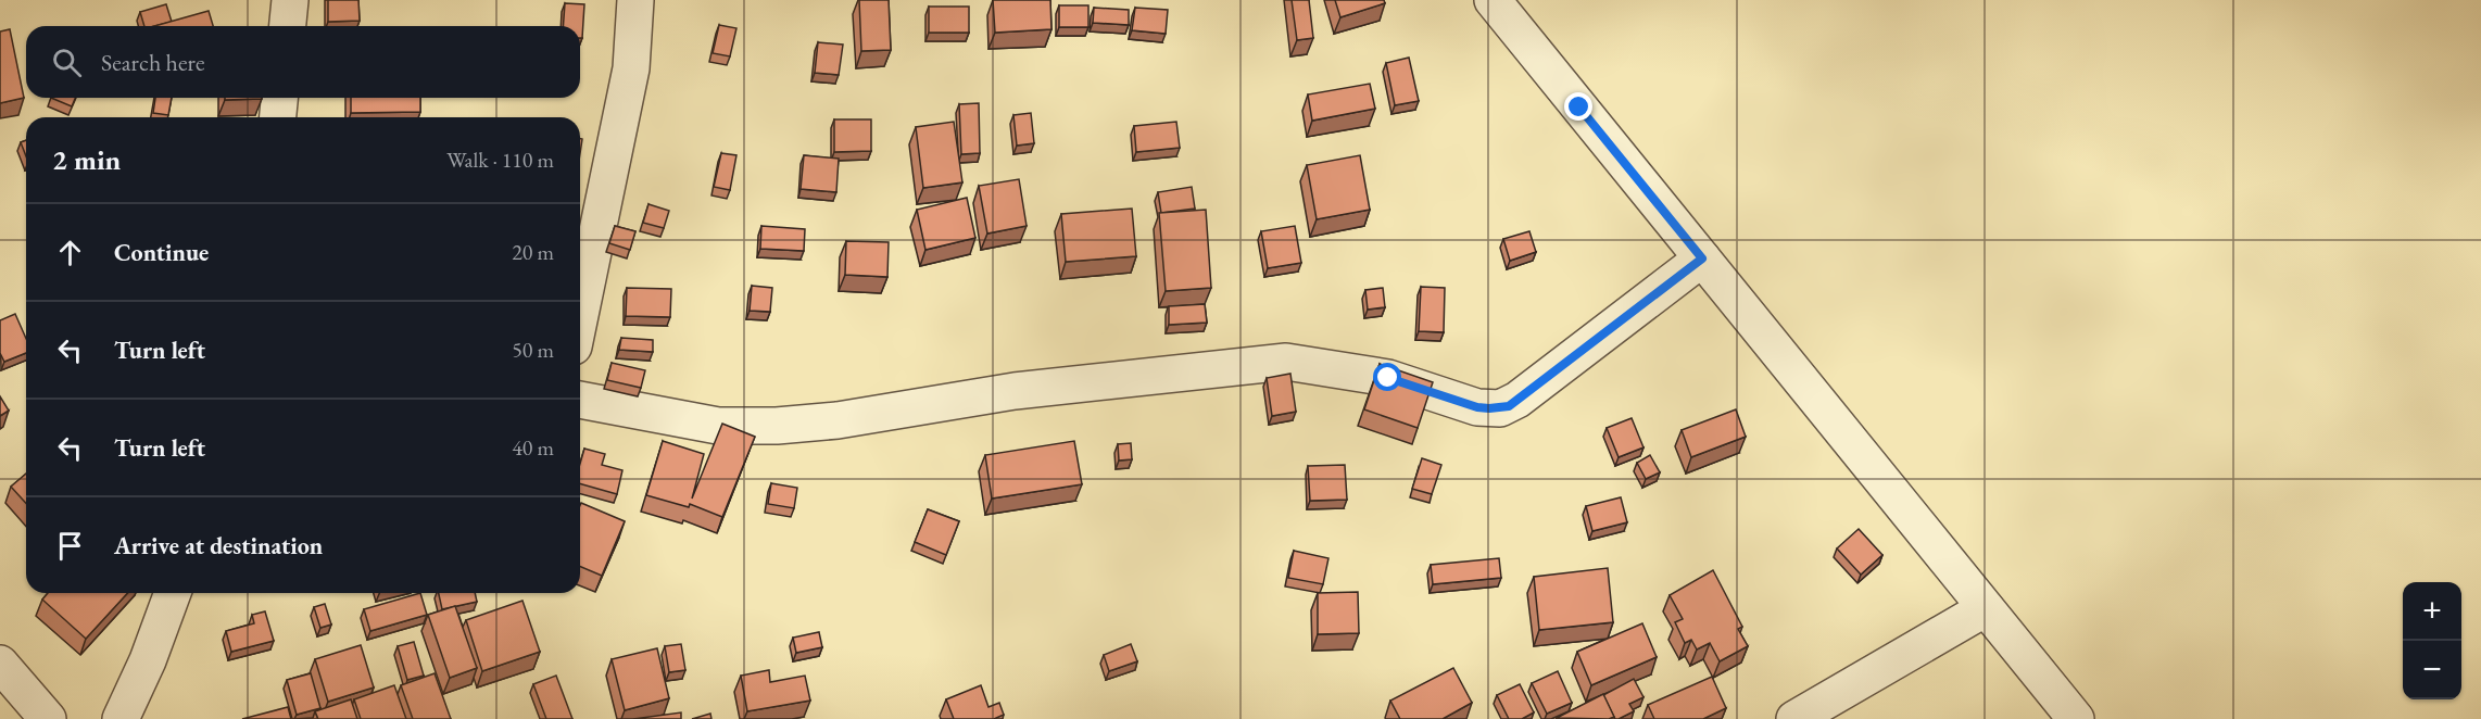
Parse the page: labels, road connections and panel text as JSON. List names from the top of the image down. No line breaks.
{"page":{"search":"Search here","heading":["2 min","Walk · 110 m"],"list":[["Continue","20 m"],["Turn left","50 m"],["Turn left","40 m"],"Arrive at destination"],"map_buttons":["+","−"]}}
